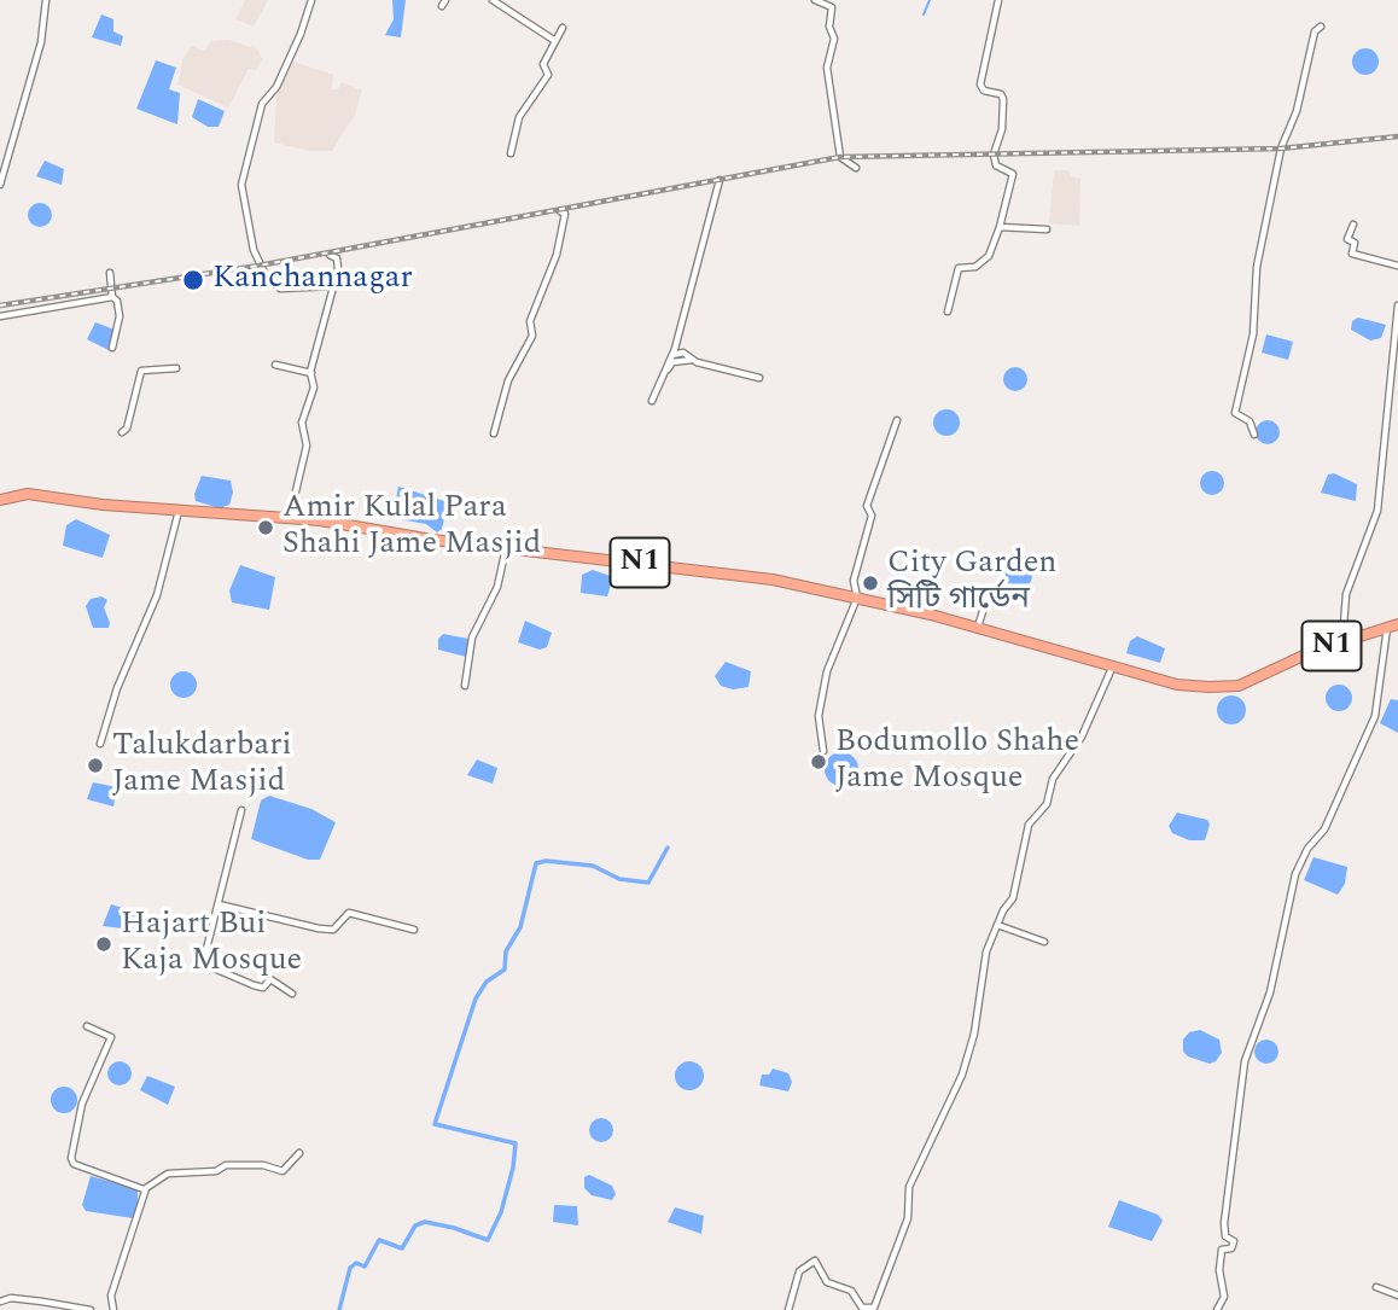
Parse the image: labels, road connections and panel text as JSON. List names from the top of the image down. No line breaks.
{"streets":{"highway":["N1"]},"places":["Kanchannagar","Amir Kulal Para Shahi Jame Masjid","City Garden সিটি গার্ডেন","Bodumollo Shahe Jame Mosque","Talukdarbari Jame Masjid","Hajart Bui Kaja Mosque"]}
